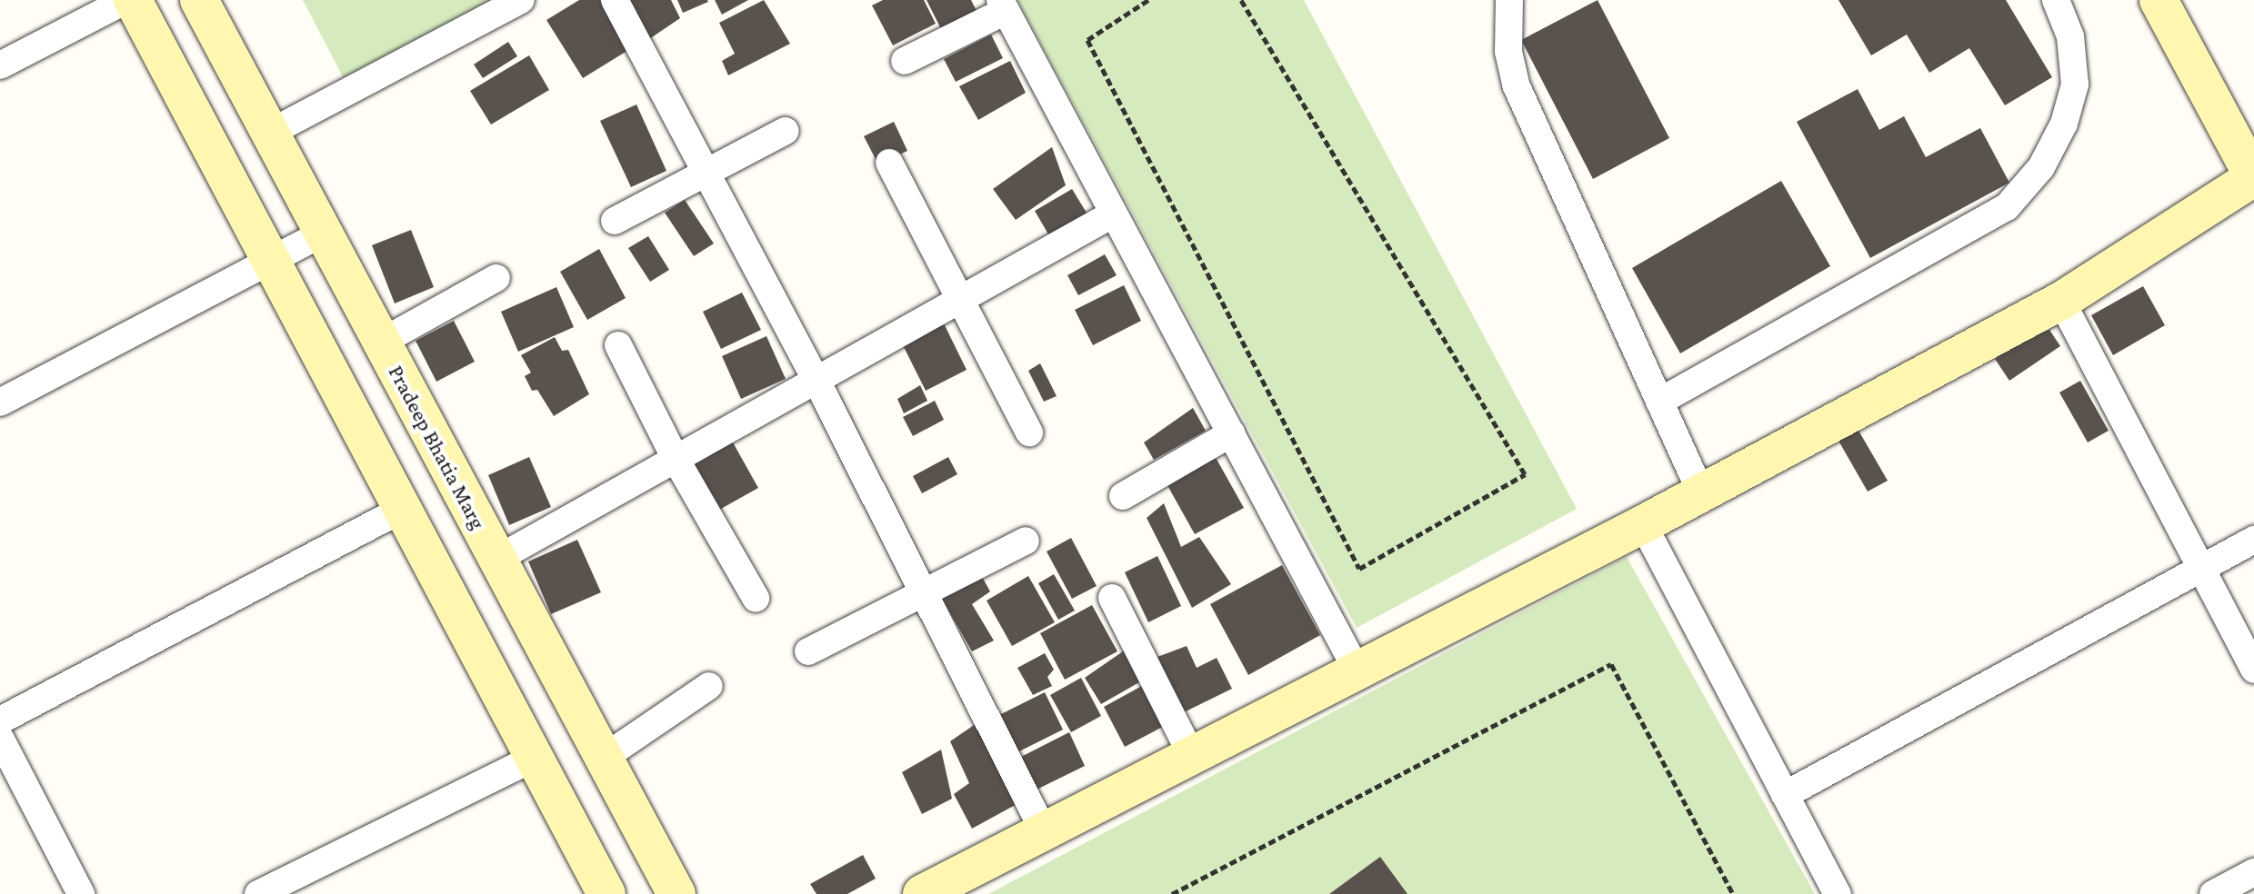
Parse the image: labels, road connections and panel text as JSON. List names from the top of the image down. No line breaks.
{"streets":{"street":["Pradeep Bhatia Marg"]}}
